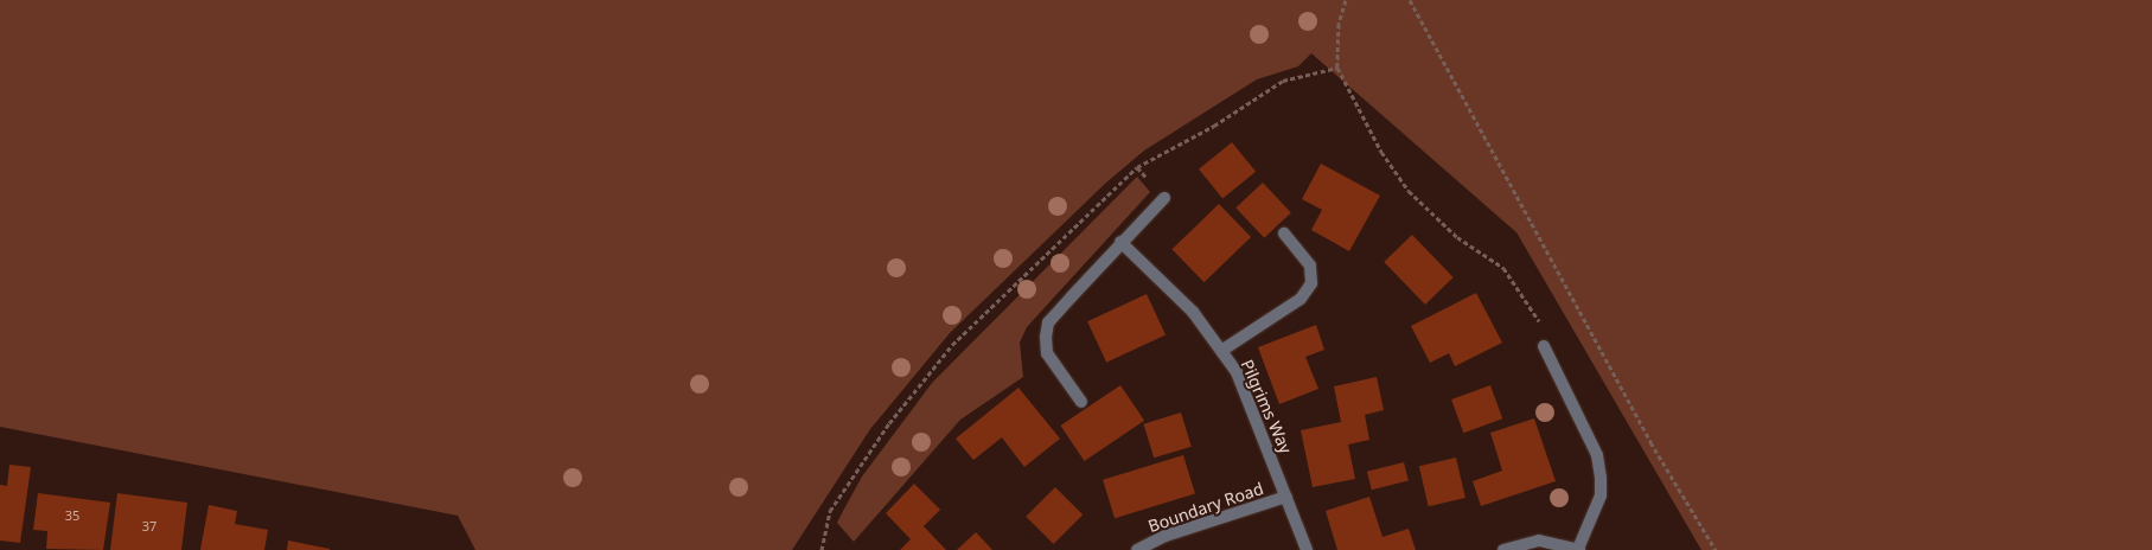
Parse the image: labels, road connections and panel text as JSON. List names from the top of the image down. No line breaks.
{"streets":{"street":["Pilgrims Way","Boundary Road"]},"crossings":[["Pilgrims Way","Boundary Road"]],"house_numbers":["35","37"]}
